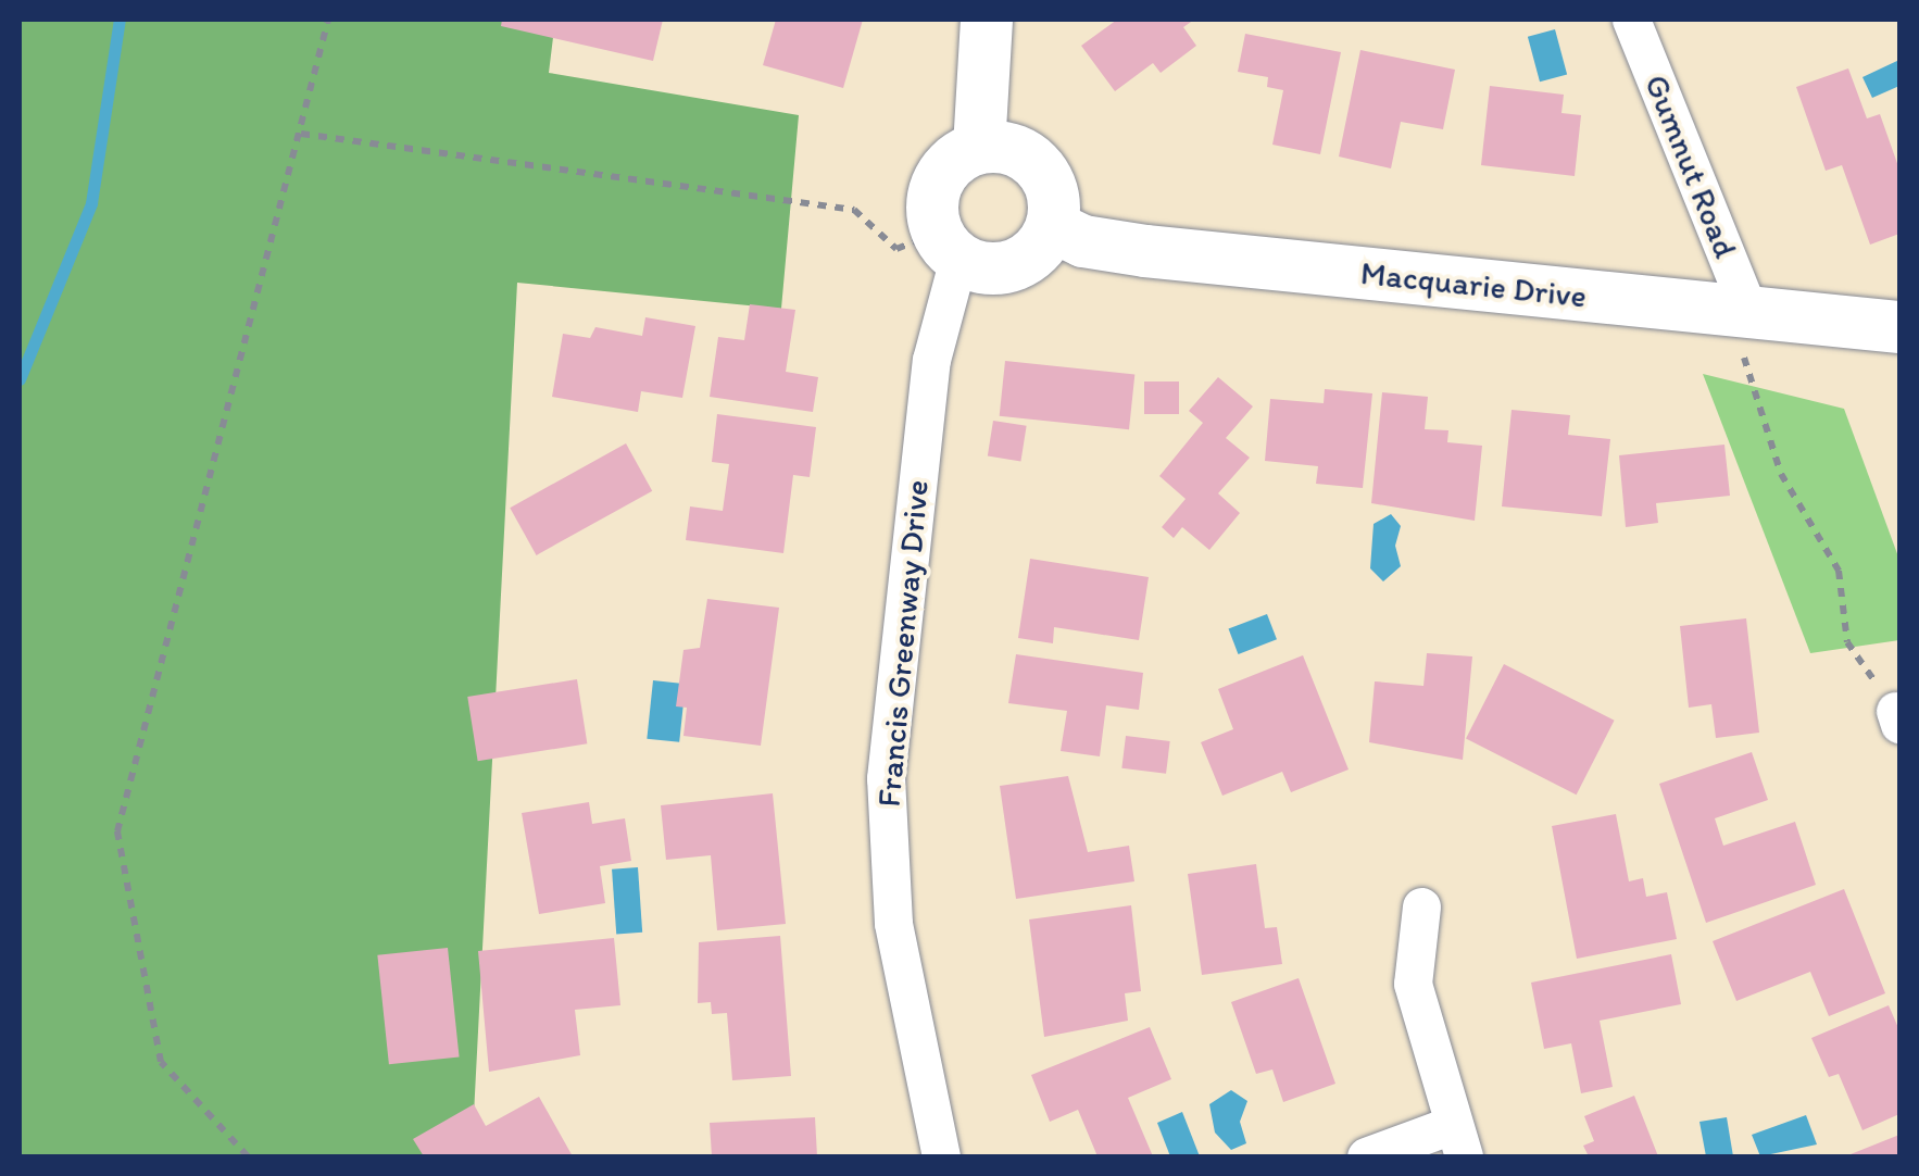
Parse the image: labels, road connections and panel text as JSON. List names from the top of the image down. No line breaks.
{"streets":{"main road":["Macquarie Drive"],"street":["Gumnut Road","Francis Greenway Drive"]},"crossings":[["Gumnut Road","Macquarie Drive"],["Macquarie Drive","Francis Greenway Drive"]]}
